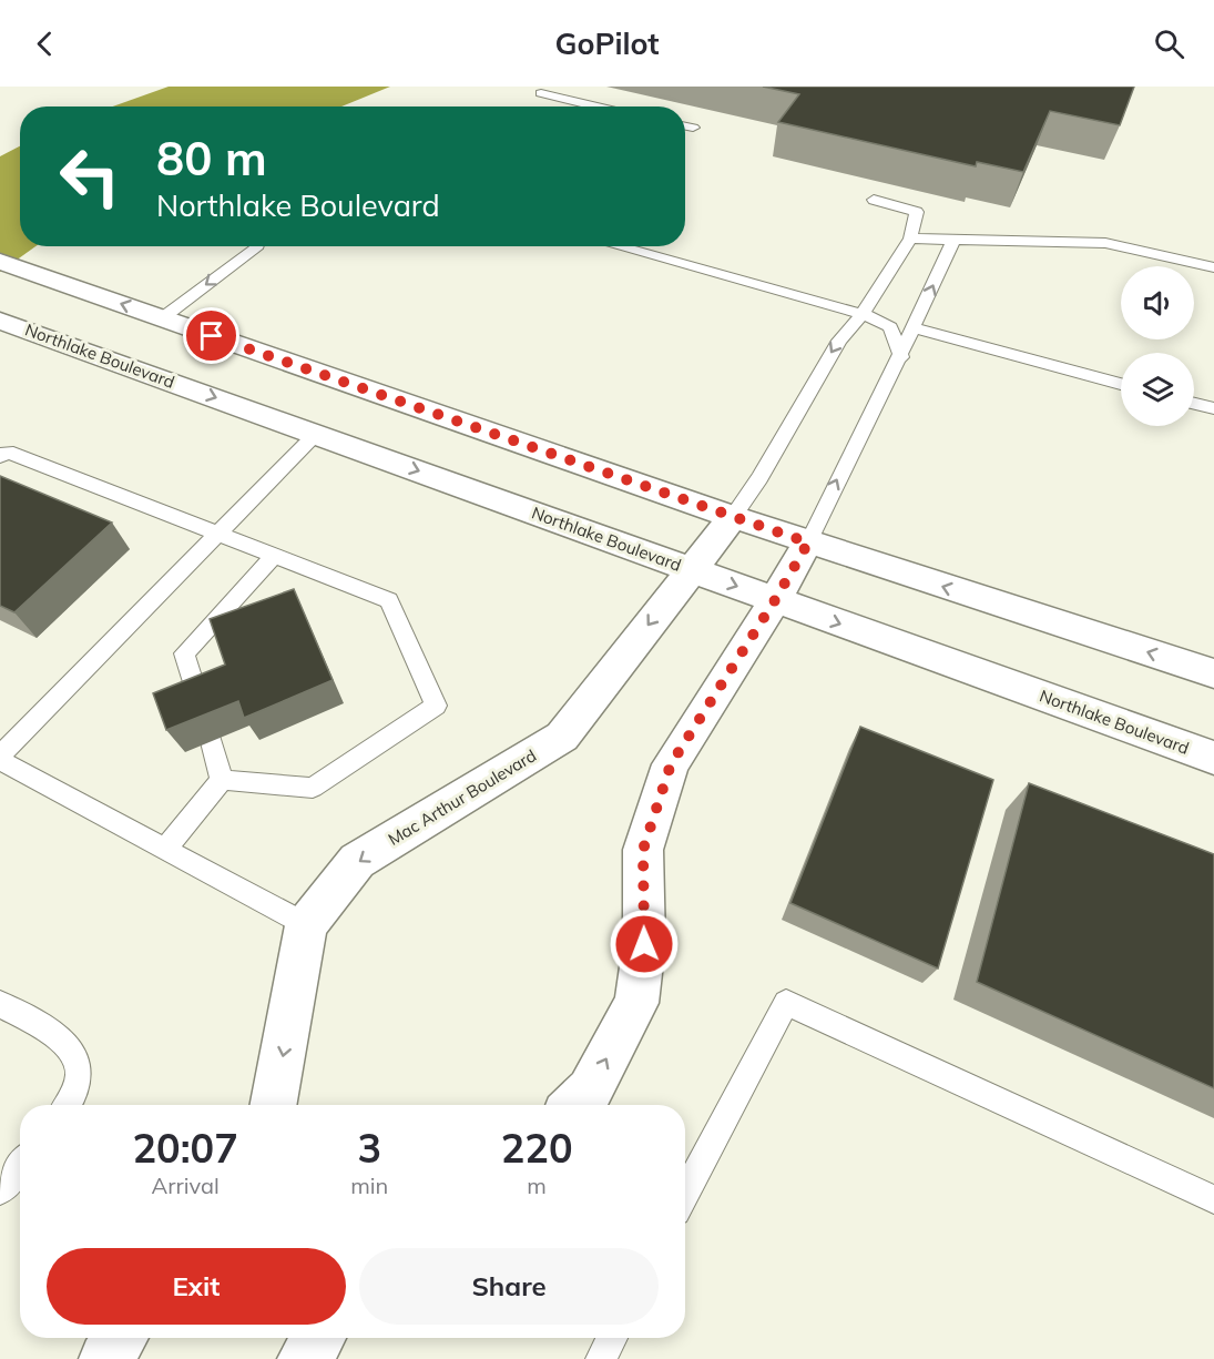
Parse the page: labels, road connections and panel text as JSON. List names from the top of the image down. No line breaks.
{"streets":{"main road":["Northlake Boulevard","Mac Arthur Boulevard"]},"crossings":[["Northlake Boulevard","Mac Arthur Boulevard"]],"page":{"header":"GoPilot","turn":["80 m","Northlake Boulevard"],"eta":["20:07","Arrival","3","min","220","m"],"buttons":["Exit","Share"]}}
